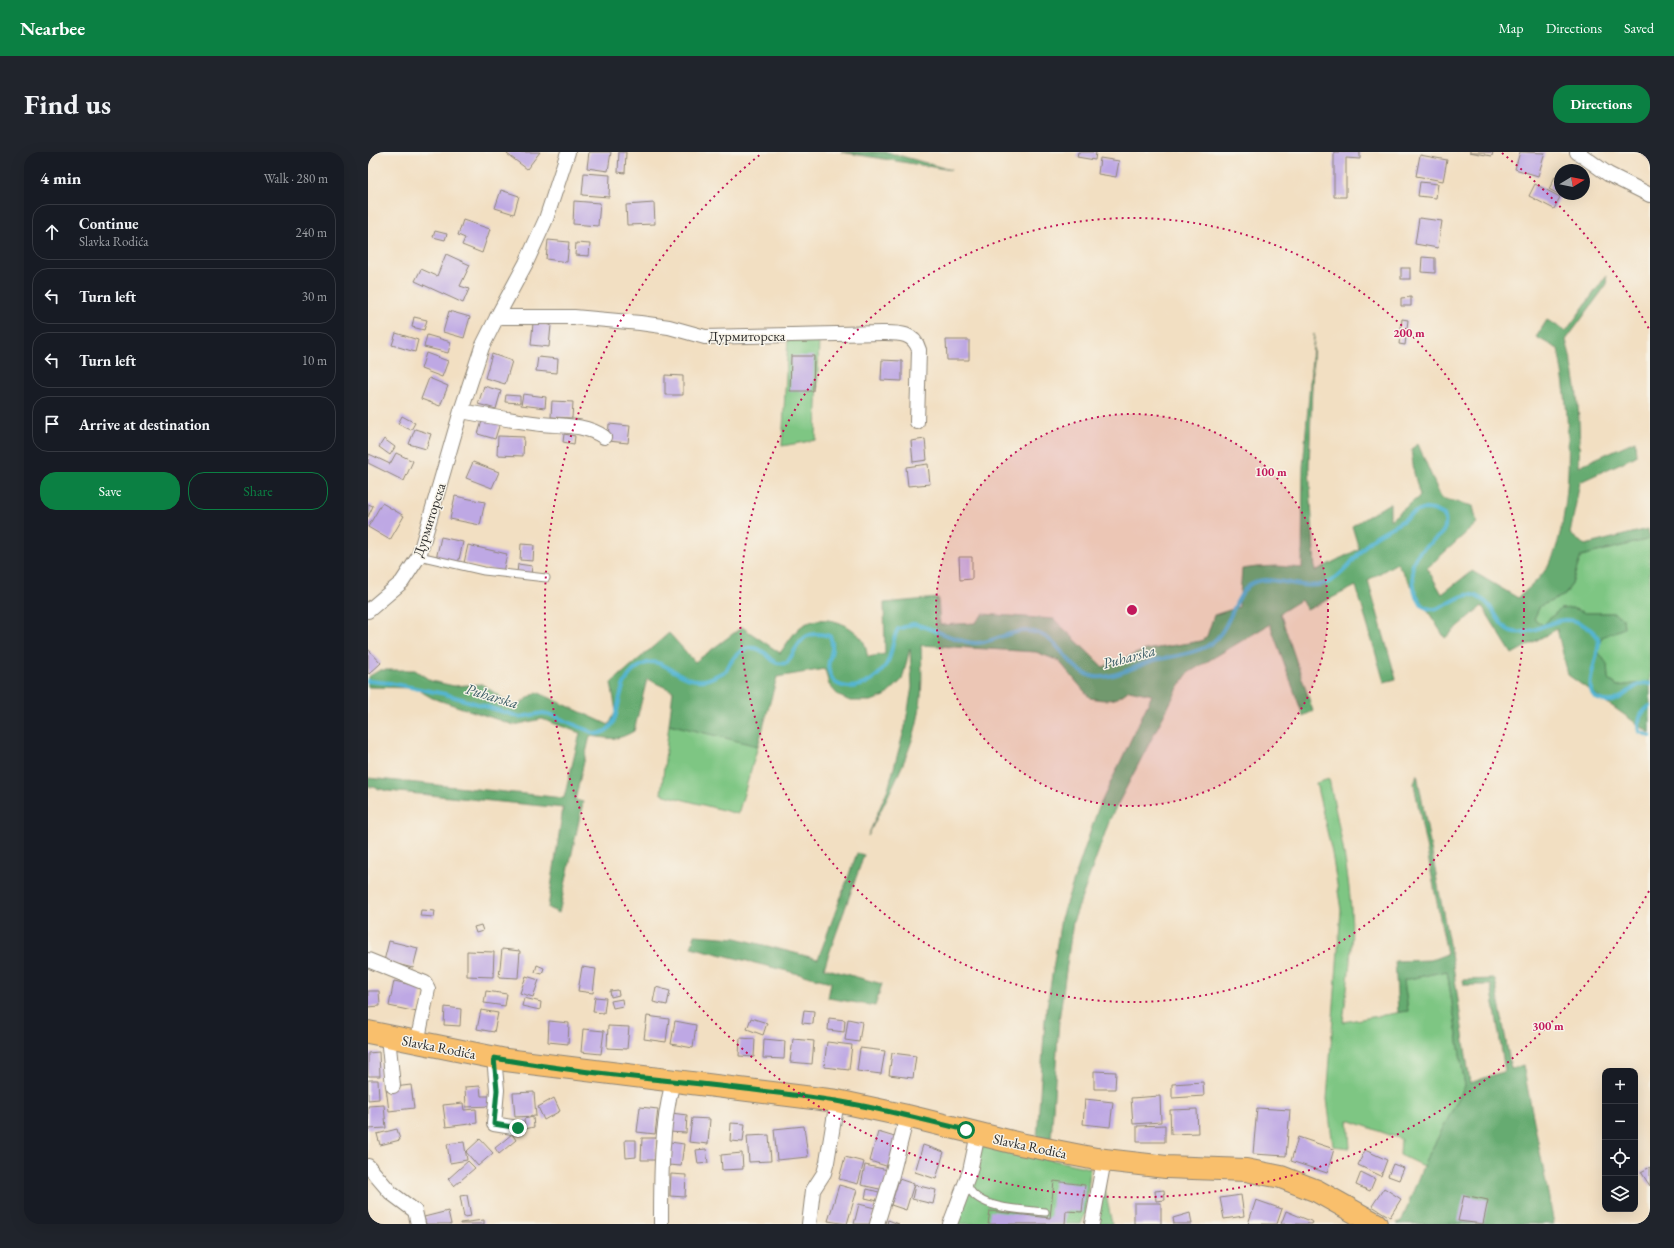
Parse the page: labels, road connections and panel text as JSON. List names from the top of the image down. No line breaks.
{"streets":{"main road":["Slavka Rodića"],"street":["Дурмиторска"]},"water":["Puharska"],"north":"right","page":{"header":"Nearbee","nav":["Map","Directions","Saved"],"buttons":["Directions",["Save","Share"]],"title":"Find us","heading":["4 min","Walk · 280 m"],"list":[["Continue","Slavka Rodića","240 m"],["Turn left","30 m"],["Turn left","10 m"],"Arrive at destination"],"map_buttons":["+","−"]},"rings":["200 m","100 m","300 m"]}
